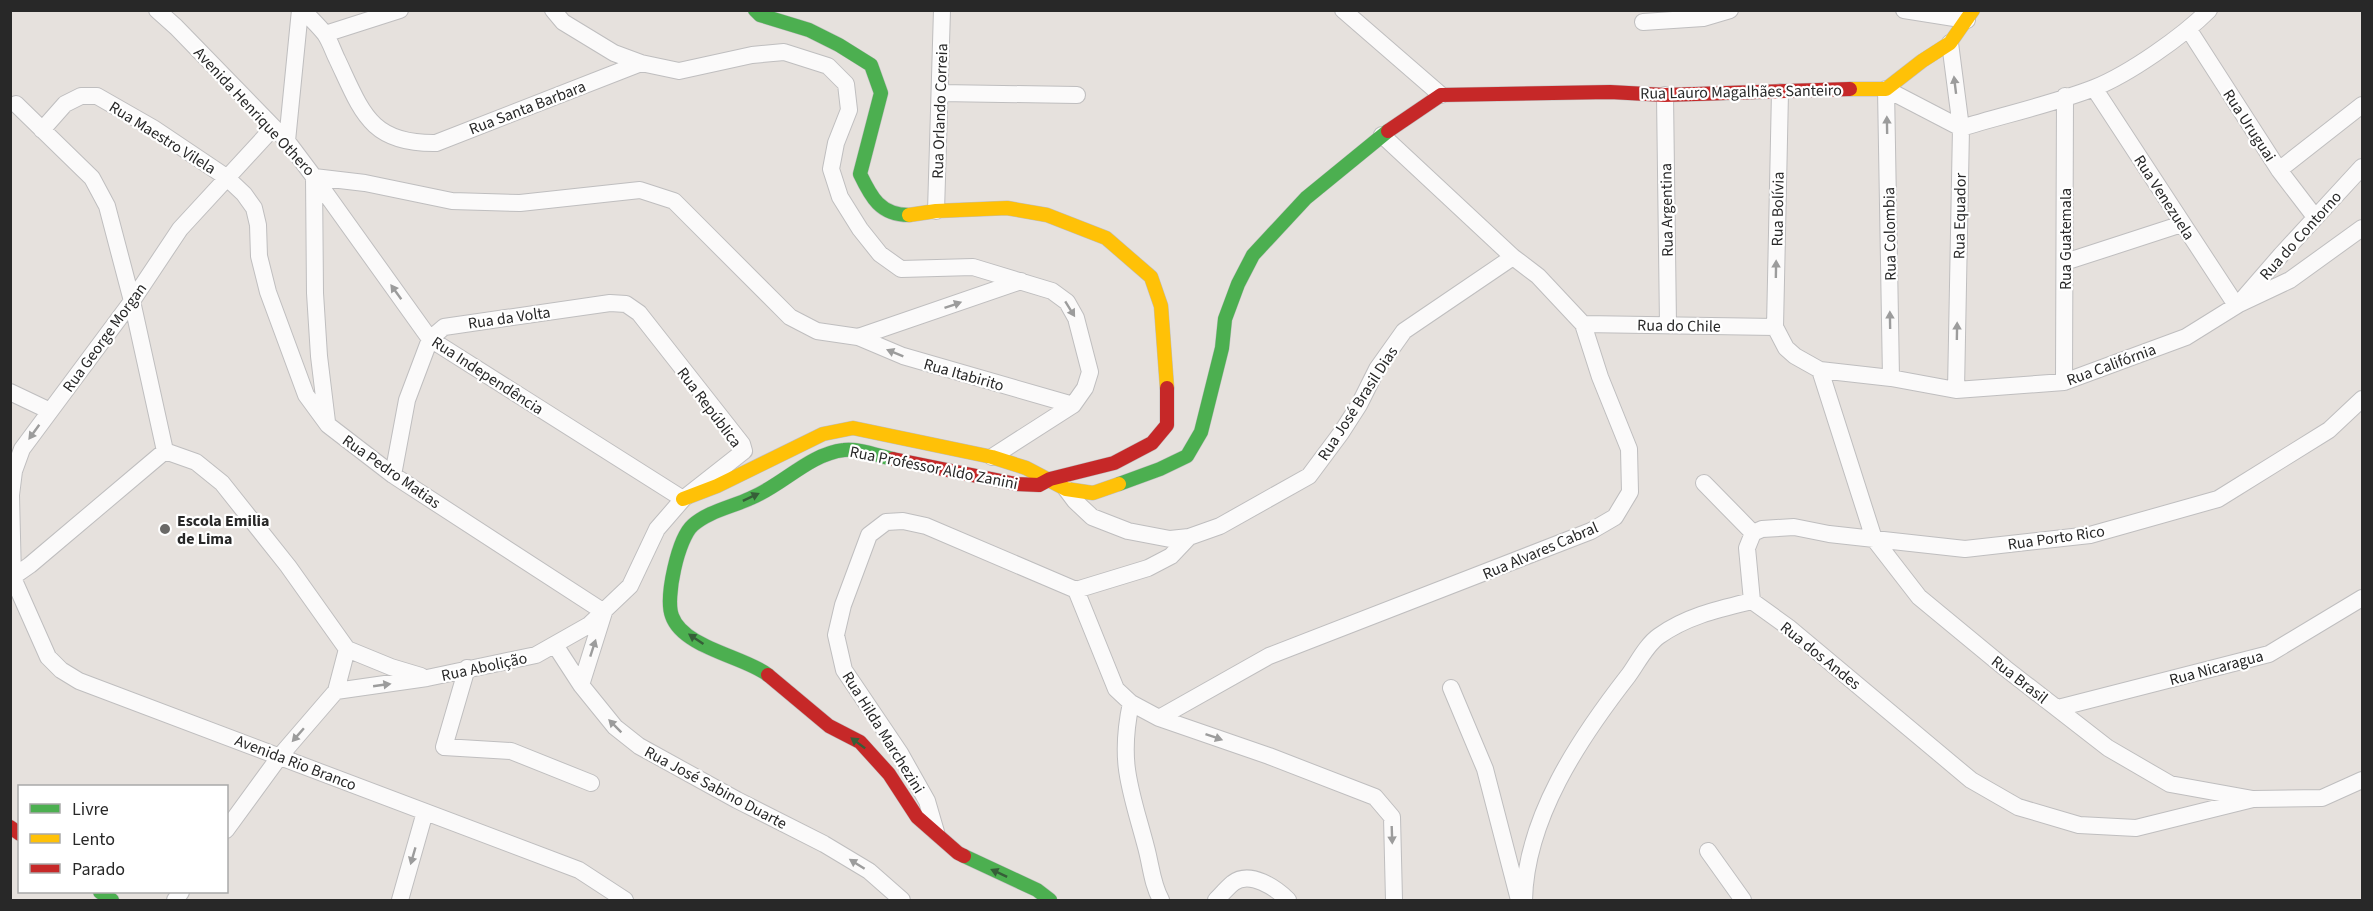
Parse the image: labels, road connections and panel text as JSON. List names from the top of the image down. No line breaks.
{"streets":{"street":["Rua Lauro Magalhães Santeiro","Rua Santa Barbara","Avenida Henrique Othero","Rua Orlando Correia","Rua Uruguai","Rua Maestro Vilela","Rua Venezuela","Rua Bolívia","Rua Argentina","Rua Equador","Rua Colombia","Rua do Contorno","Rua Guatemala","Rua da Volta","Rua do Chile","Rua George Morgan","Rua Califórnia","Rua Itabirito","Rua Independência","Rua José Brasil Dias","Rua República","Rua Professor Aldo Zanini","Rua Pedro Matias","Rua Porto Rico","Rua Alvares Cabral","Rua dos Andes","Rua Abolição","Rua Nicaragua","Rua Brasil","Rua Hilda Marchezini","Avenida Rio Branco","Rua José Sabino Duarte"]},"crossings":[["Rua Lauro Magalhães Santeiro","Rua Bolívia"],["Rua Lauro Magalhães Santeiro","Rua Argentina"],["Rua Lauro Magalhães Santeiro","Rua Colombia"],["Avenida Henrique Othero","Rua George Morgan"],["Avenida Henrique Othero","Rua Itabirito"],["Avenida Henrique Othero","Rua Independência"],["Avenida Henrique Othero","Rua Pedro Matias"],["Rua Orlando Correia","Rua Professor Aldo Zanini"],["Rua Uruguai","Rua do Contorno"],["Rua Maestro Vilela","Rua George Morgan"],["Rua Maestro Vilela","Rua Pedro Matias"],["Rua Venezuela","Rua do Contorno"],["Rua Venezuela","Rua Califórnia"],["Rua Bolívia","Rua do Chile"],["Rua Bolívia","Rua Califórnia"],["Rua Argentina","Rua do Chile"],["Rua Equador","Rua Califórnia"],["Rua Colombia","Rua Califórnia"],["Rua do Contorno","Rua Califórnia"],["Rua Guatemala","Rua Califórnia"],["Rua da Volta","Rua Independência"],["Rua da Volta","Rua República"],["Rua do Chile","Rua Califórnia"],["Rua do Chile","Rua Alvares Cabral"],["Rua George Morgan","Avenida Rio Branco"],["Rua Califórnia","Rua Brasil"],["Rua Independência","Rua República"],["Rua Independência","Rua Pedro Matias"],["Rua Independência","Rua Abolição"],["Rua José Brasil Dias","Rua Alvares Cabral"],["Rua República","Rua Abolição"],["Rua Professor Aldo Zanini","Rua Hilda Marchezini"],["Rua Pedro Matias","Rua Abolição"],["Rua Porto Rico","Rua Brasil"],["Rua dos Andes","Rua Brasil"],["Rua Abolição","Rua José Sabino Duarte"],["Rua Nicaragua","Rua Brasil"]],"one_way":["Rua Bolívia","Rua Equador","Rua Colombia","Rua Itabirito","Rua Independência","Rua José Sabino Duarte"],"places":["Escola Emilia de Lima"],"legend":["Livre","Lento","Parado"]}
